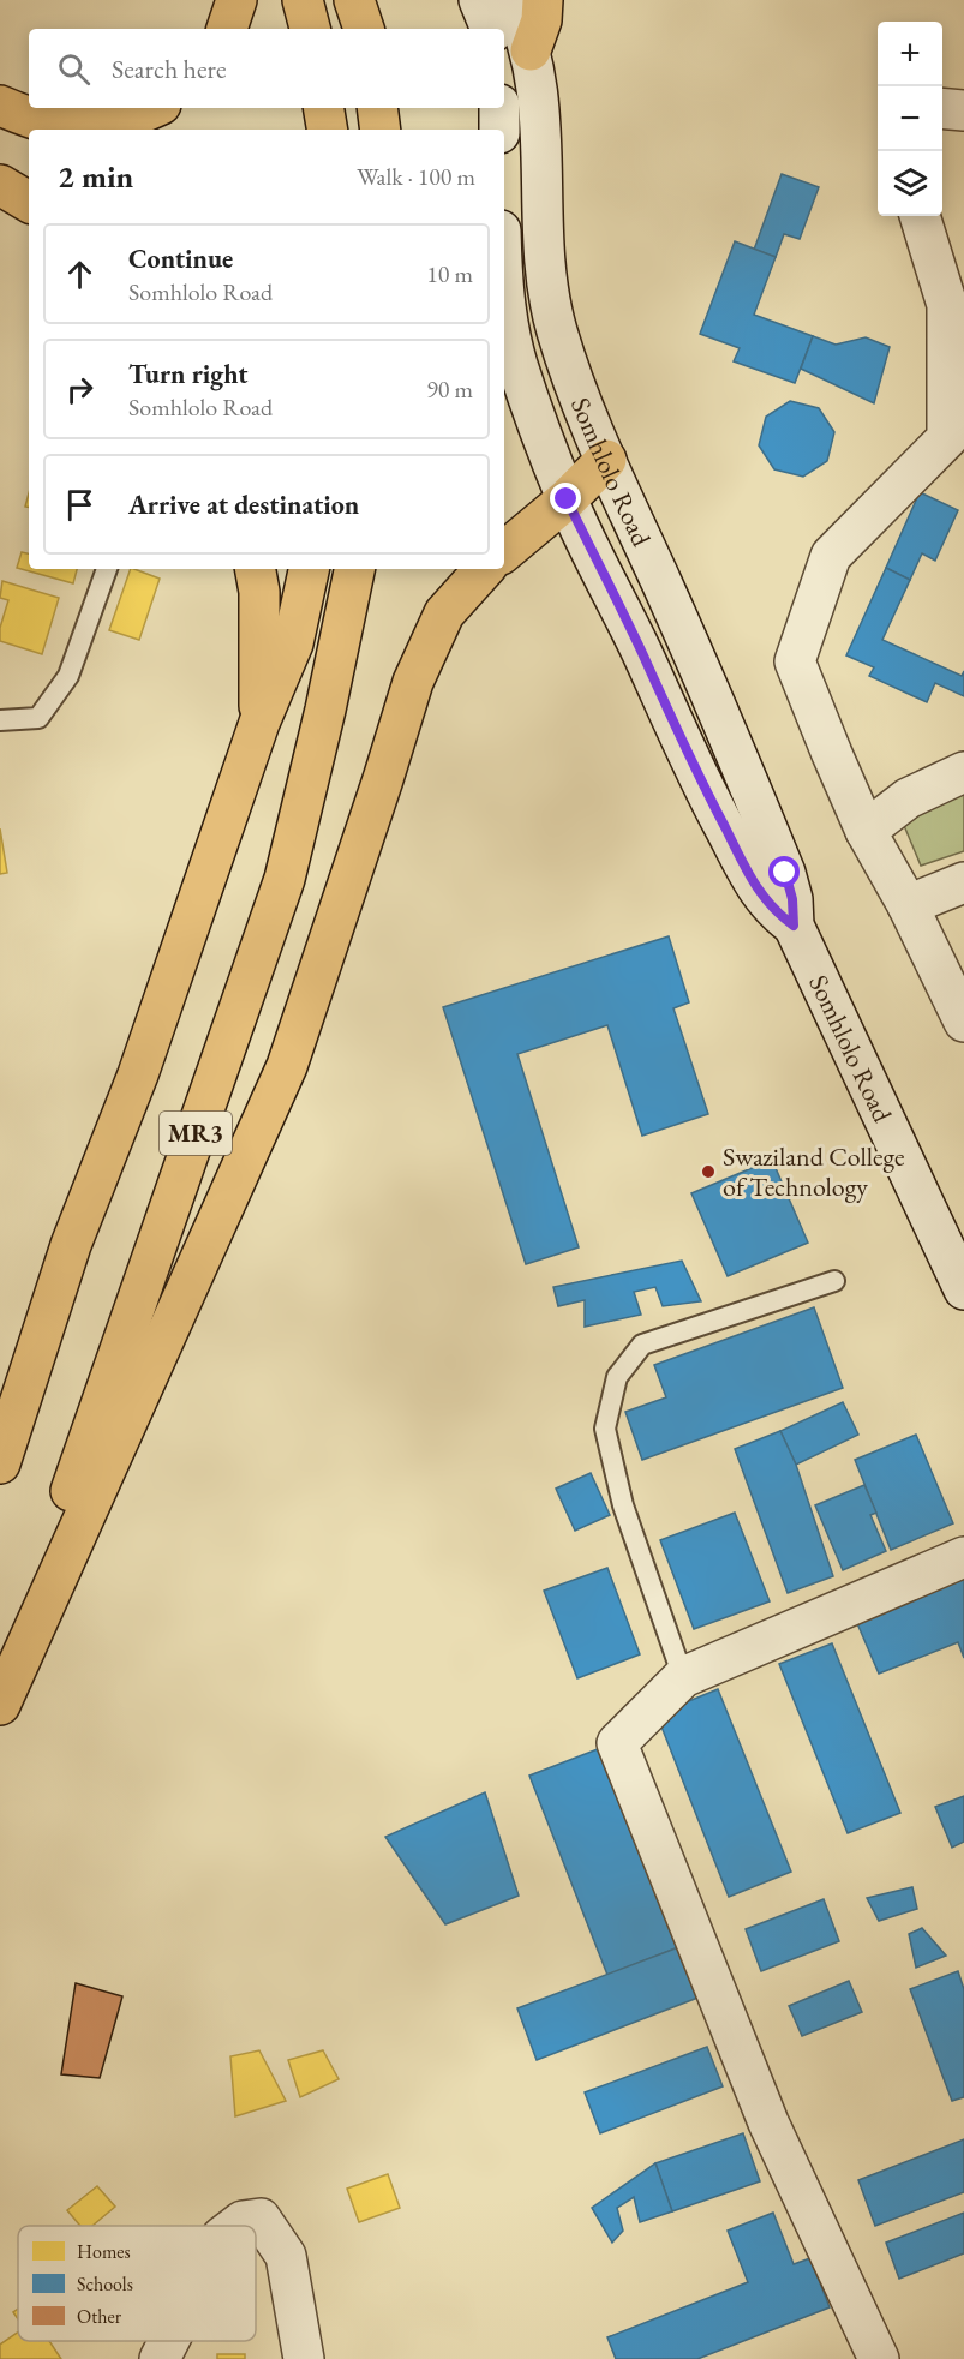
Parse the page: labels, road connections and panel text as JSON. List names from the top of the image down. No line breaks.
{"streets":{"highway":["MR3"],"street":["Somhlolo Road"]},"places":["Swaziland College of Technology"],"legend":["Homes","Schools","Other"],"page":{"map_buttons":["+","−"],"search":"Search here","heading":["2 min","Walk · 100 m"],"list":[["Continue","Somhlolo Road","10 m"],["Turn right","Somhlolo Road","90 m"],"Arrive at destination"]}}
